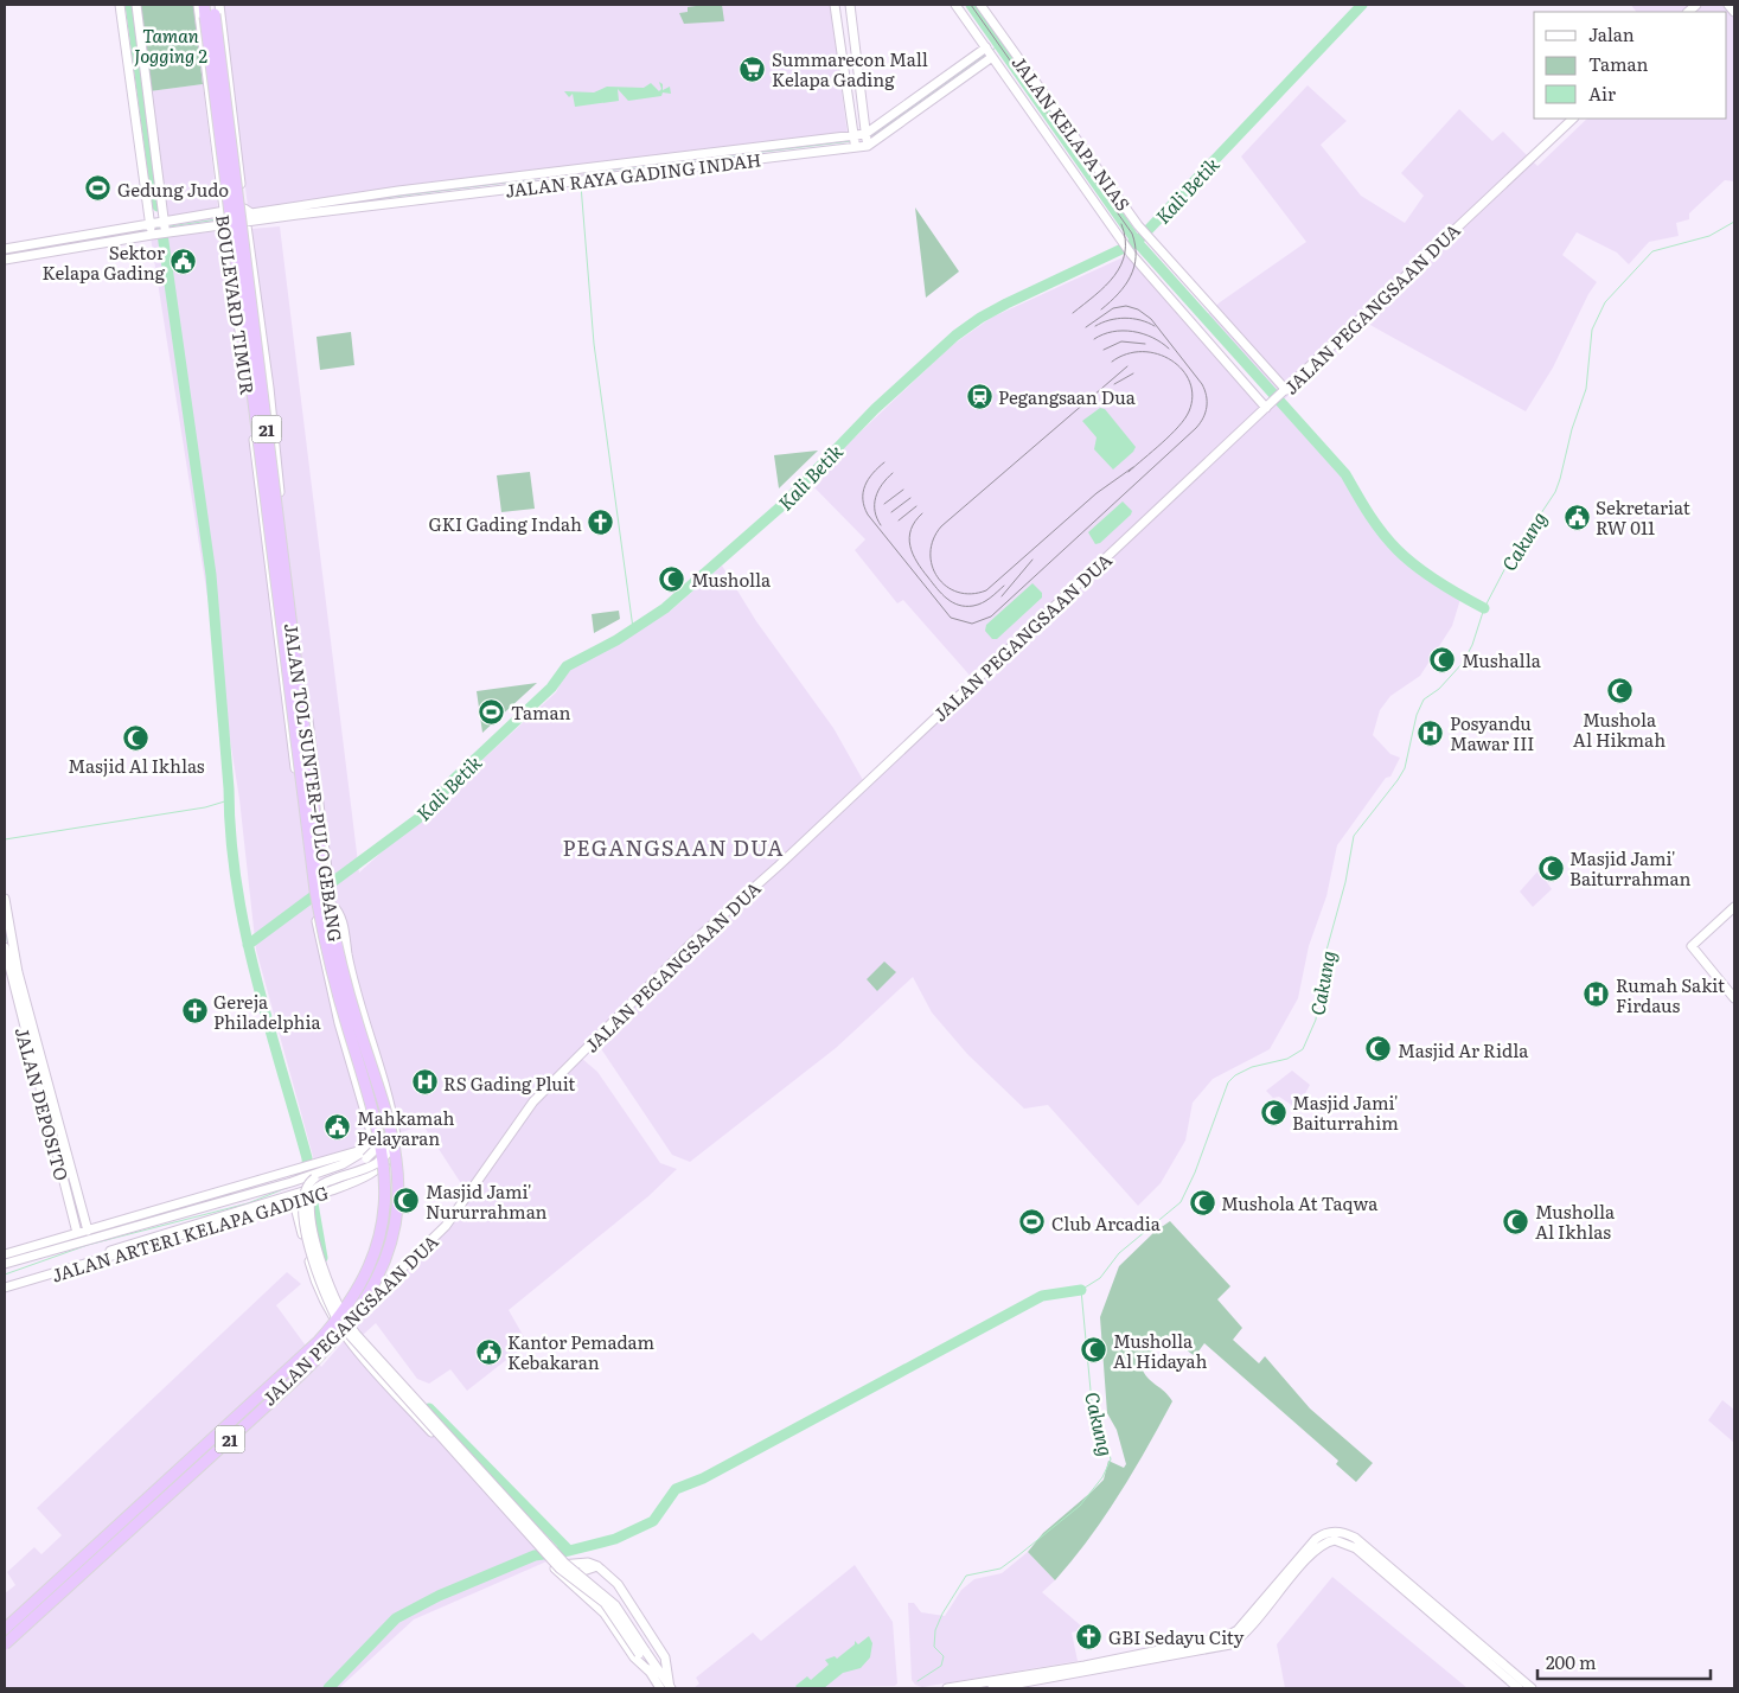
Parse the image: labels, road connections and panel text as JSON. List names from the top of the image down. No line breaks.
{"streets":{"highway":["21","JALAN TOL SUNTER–PULO GEBANG"],"street":["JALAN KELAPA NIAS","JALAN RAYA GADING INDAH","BOULEVARD TIMUR","JALAN PEGANGSAAN DUA","JALAN DEPOSITO","JALAN ARTERI KELAPA GADING"]},"crossings":[["JALAN KELAPA NIAS","JALAN RAYA GADING INDAH"],["JALAN KELAPA NIAS","JALAN PEGANGSAAN DUA"],["JALAN RAYA GADING INDAH","BOULEVARD TIMUR"],["JALAN PEGANGSAAN DUA","JALAN TOL SUNTER–PULO GEBANG"],["JALAN DEPOSITO","JALAN ARTERI KELAPA GADING"]],"districts":["PEGANGSAAN DUA"],"water":["Kali Betik","Cakung"],"parks":["Taman Jogging 2"],"places":{"supermarket":["Summarecon Mall Kelapa Gading"],"sports":["Gedung Judo","Taman","Club Arcadia"],"public building":["Sektor Kelapa Gading","Sekretariat RW 011","Mahkamah Pelayaran","Kantor Pemadam Kebakaran"],"station":["Pegangsaan Dua"],"church":["GKI Gading Indah","Gereja Philadelphia","GBI Sedayu City"],"mosque":["Musholla","Mushalla","Mushola Al Hikmah","Masjid Al Ikhlas","Masjid Jami' Baiturrahman","Masjid Ar Ridla","Masjid Jami' Baiturrahim","Masjid Jami' Nururrahman","Mushola At Taqwa","Musholla Al Ikhlas","Musholla Al Hidayah"],"hospital":["Posyandu Mawar III","Rumah Sakit Firdaus","RS Gading Pluit"]},"legend":["Jalan","Taman","Air"],"scale_bar":"200 m"}
